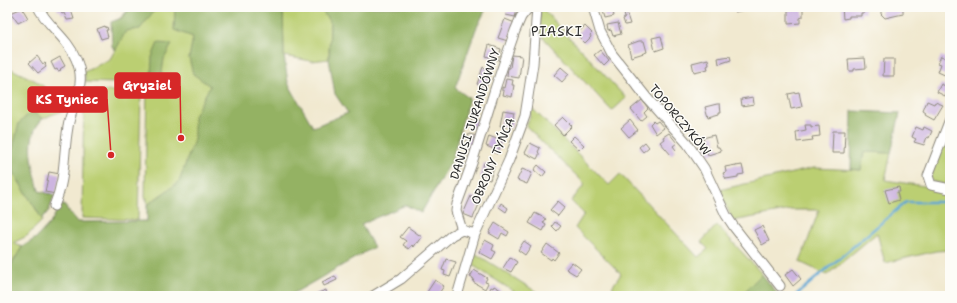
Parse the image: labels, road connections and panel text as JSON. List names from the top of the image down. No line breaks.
{"streets":{"street":["DANUSI JURANDÓWNY","TOPORCZYKÓW","OBRONY TYŃCA"]},"districts":["PIASKI"],"places":["Gryziel","KS Tyniec"]}
